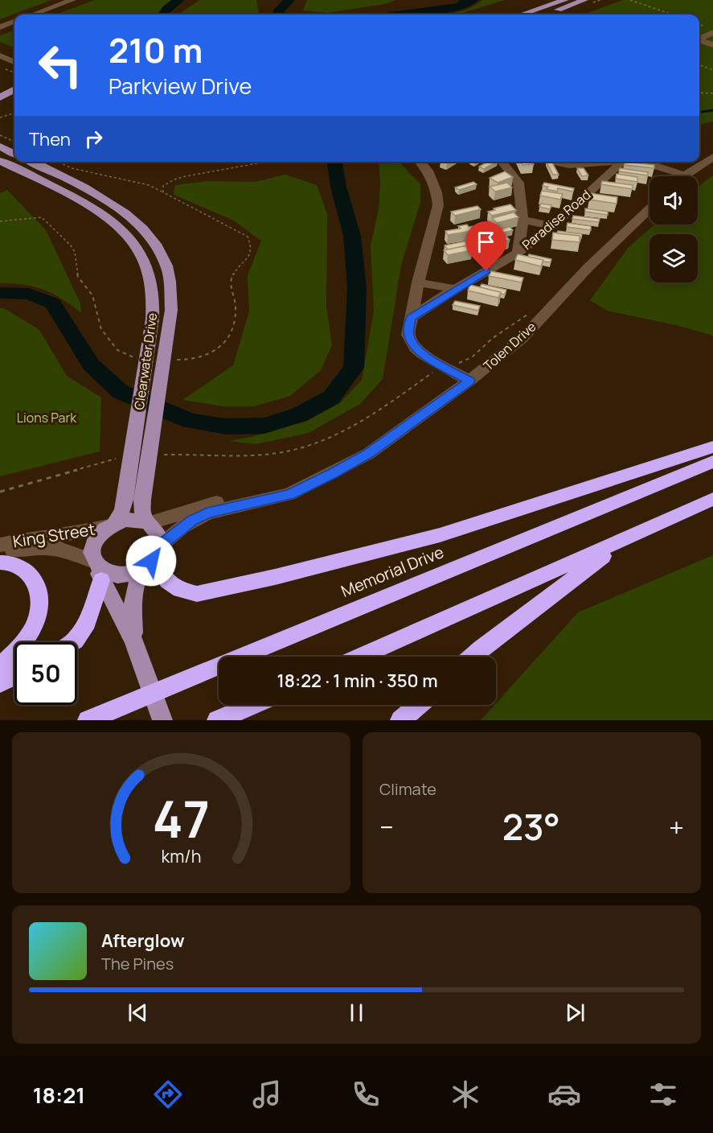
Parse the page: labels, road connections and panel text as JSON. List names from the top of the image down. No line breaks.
{"streets":{"highway":["Memorial Drive"],"main road":["Clearwater Drive"],"street":["Paradise Road","Tolen Drive","King Street"]},"crossings":[["Tolen Drive","Clearwater Drive"],["Tolen Drive","King Street"],["Clearwater Drive","King Street"]],"parks":["Lions Park"],"page":{"turn":["210 m","Parkview Drive"],"then":"Then","limit":"50","trip":"18:22 · 1 min · 350 m","tile":"Climate","heat":["−","23°","+"],"song":["Afterglow","The Pines"],"tabs":"18:21","gauge":["47","km/h"]}}
